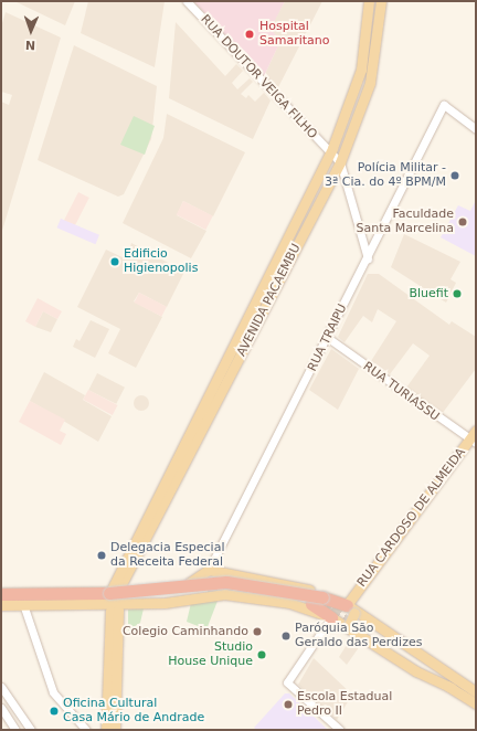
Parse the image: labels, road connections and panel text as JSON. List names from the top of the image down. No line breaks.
{"streets":{"main road":["AVENIDA PACAEMBU","RUA CARDOSO DE ALMEIDA"],"street":["RUA DOUTOR VEIGA FILHO","RUA TRAIPU","RUA TURIASSU"]},"crossings":[["RUA DOUTOR VEIGA FILHO","AVENIDA PACAEMBU"],["RUA TRAIPU","RUA TURIASSU"],["RUA TURIASSU","RUA CARDOSO DE ALMEIDA"]],"places":["Hospital Samaritano","Polícia Militar - 3ª Cia. do 4º BPM/M","Faculdade Santa Marcelina","Edificio Higienopolis","Bluefit","Delegacia Especial da Receita Federal","Colegio Caminhando","Paróquia São Geraldo das Perdizes","Studio House Unique","Escola Estadual Pedro II","Oficina Cultural Casa Mário de Andrade"],"north":"bottom"}
